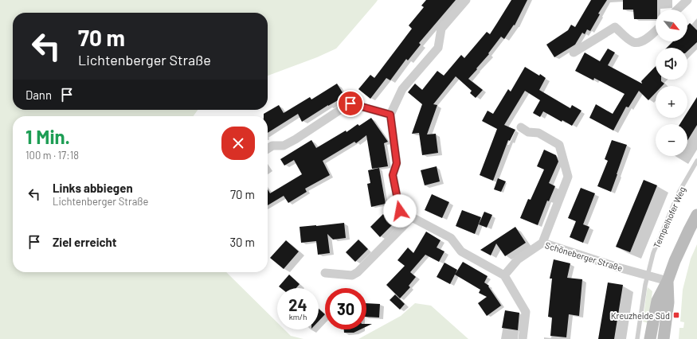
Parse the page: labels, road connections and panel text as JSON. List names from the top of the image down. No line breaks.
{"streets":{"street":["Schöneberger Straße"],"lane":["Tempelhofer Weg"]},"crossings":[["Tempelhofer Weg","Schöneberger Straße"]],"places":{"transit":["Kreuzheide Süd"]},"north":"bottom right","page":{"map_buttons":["+","−"],"turn":["70 m","Lichtenberger Straße"],"then":"Dann","heading":["1 Min.","100 m · 17:18"],"list":[{"name":"Links abbiegen","note":"Lichtenberger Straße","value":"70 m"},{"name":"Ziel erreicht","value":"30 m"}],"speed":"24 km/h","limit":"30"}}
